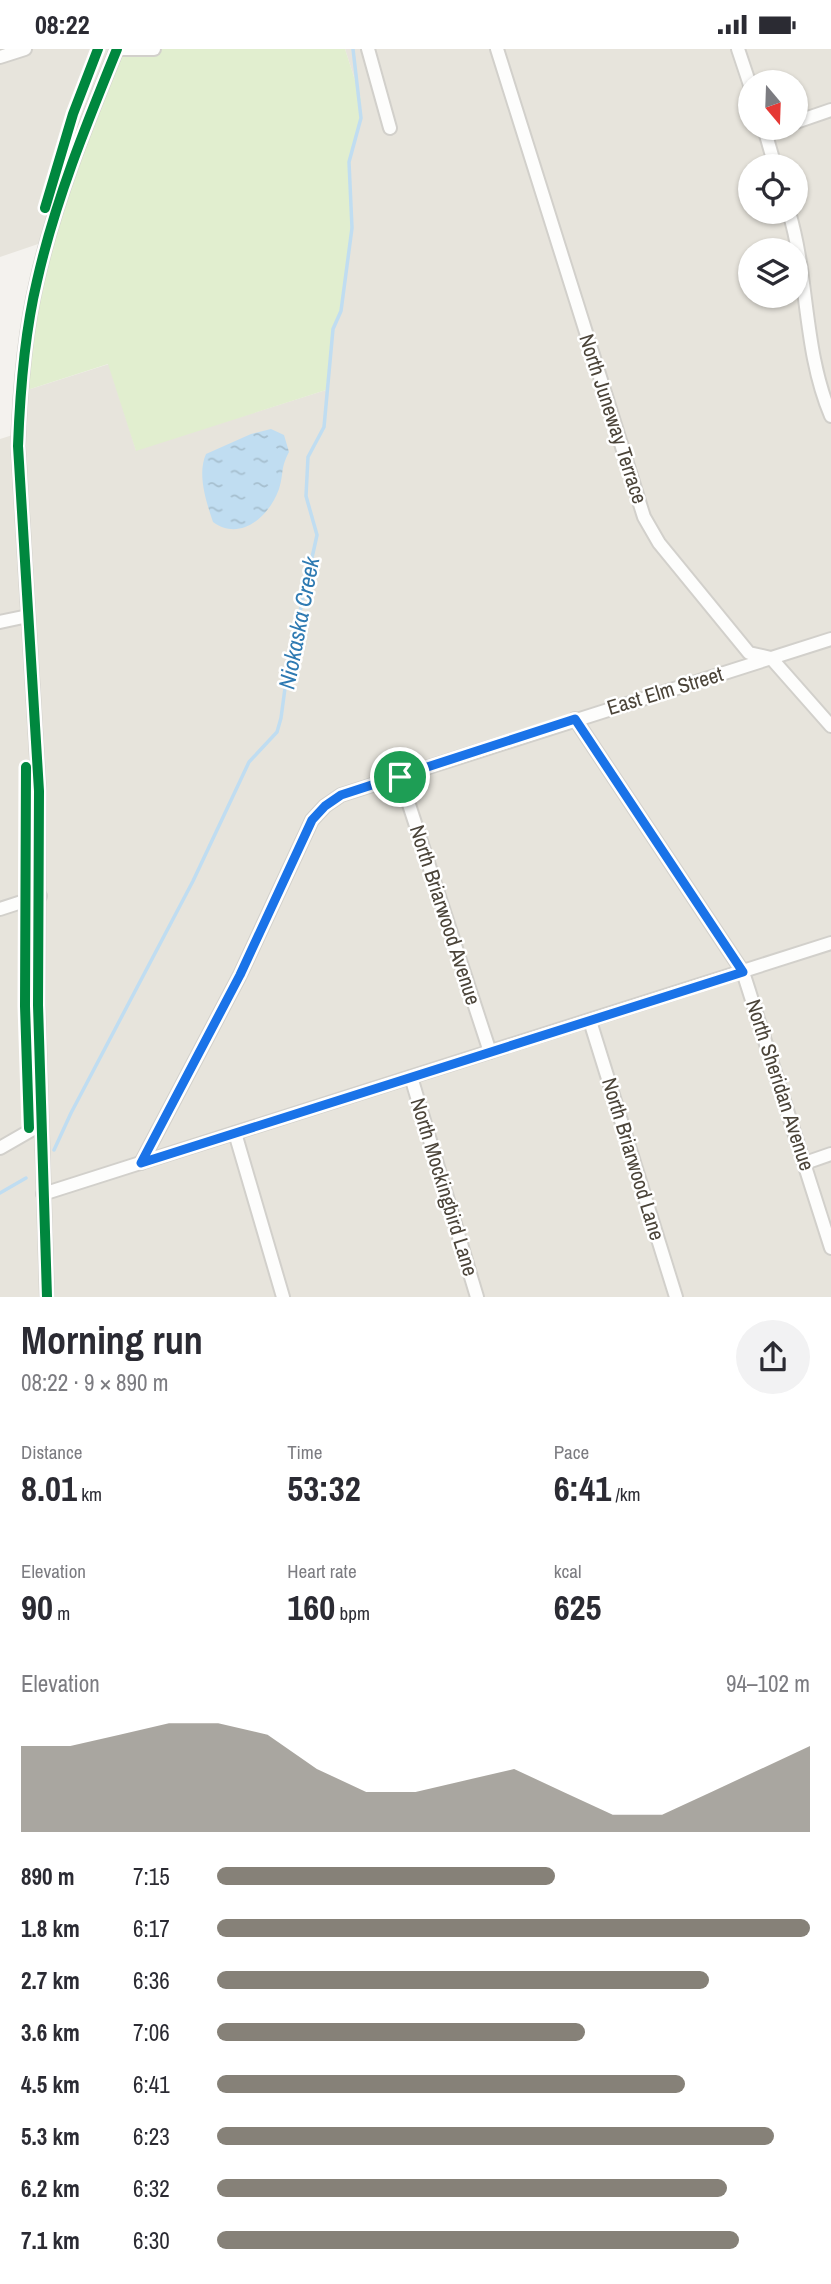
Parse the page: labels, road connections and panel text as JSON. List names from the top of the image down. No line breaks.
{"streets":{"street":["North Juneway Terrace","East Elm Street","North Briarwood Avenue","North Sheridan Avenue","North Briarwood Lane","North Mockingbird Lane"]},"crossings":[["North Juneway Terrace","East Elm Street"],["East Elm Street","North Briarwood Avenue"],["East Elm Street","North Sheridan Avenue"]],"water":["Niokaska Creek"],"north":"bottom","page":{"status":"08:22","heading":["Morning run","08:22 · 9 × 890 m"],"stats":[["Distance","8.01 km"],["Time","53:32"],["Pace","6:41 /km"],["Elevation","90 m"],["Heart rate","160 bpm"],["kcal","625"]],"chart":["Elevation","94–102 m"],"list":[{"name":"890 m","note":"7:15"},{"name":"1.8 km","note":"6:17"},{"name":"2.7 km","note":"6:36"},{"name":"3.6 km","note":"7:06"},{"name":"4.5 km","note":"6:41"},{"name":"5.3 km","note":"6:23"},{"name":"6.2 km","note":"6:32"},{"name":"7.1 km","note":"6:30"}]}}
